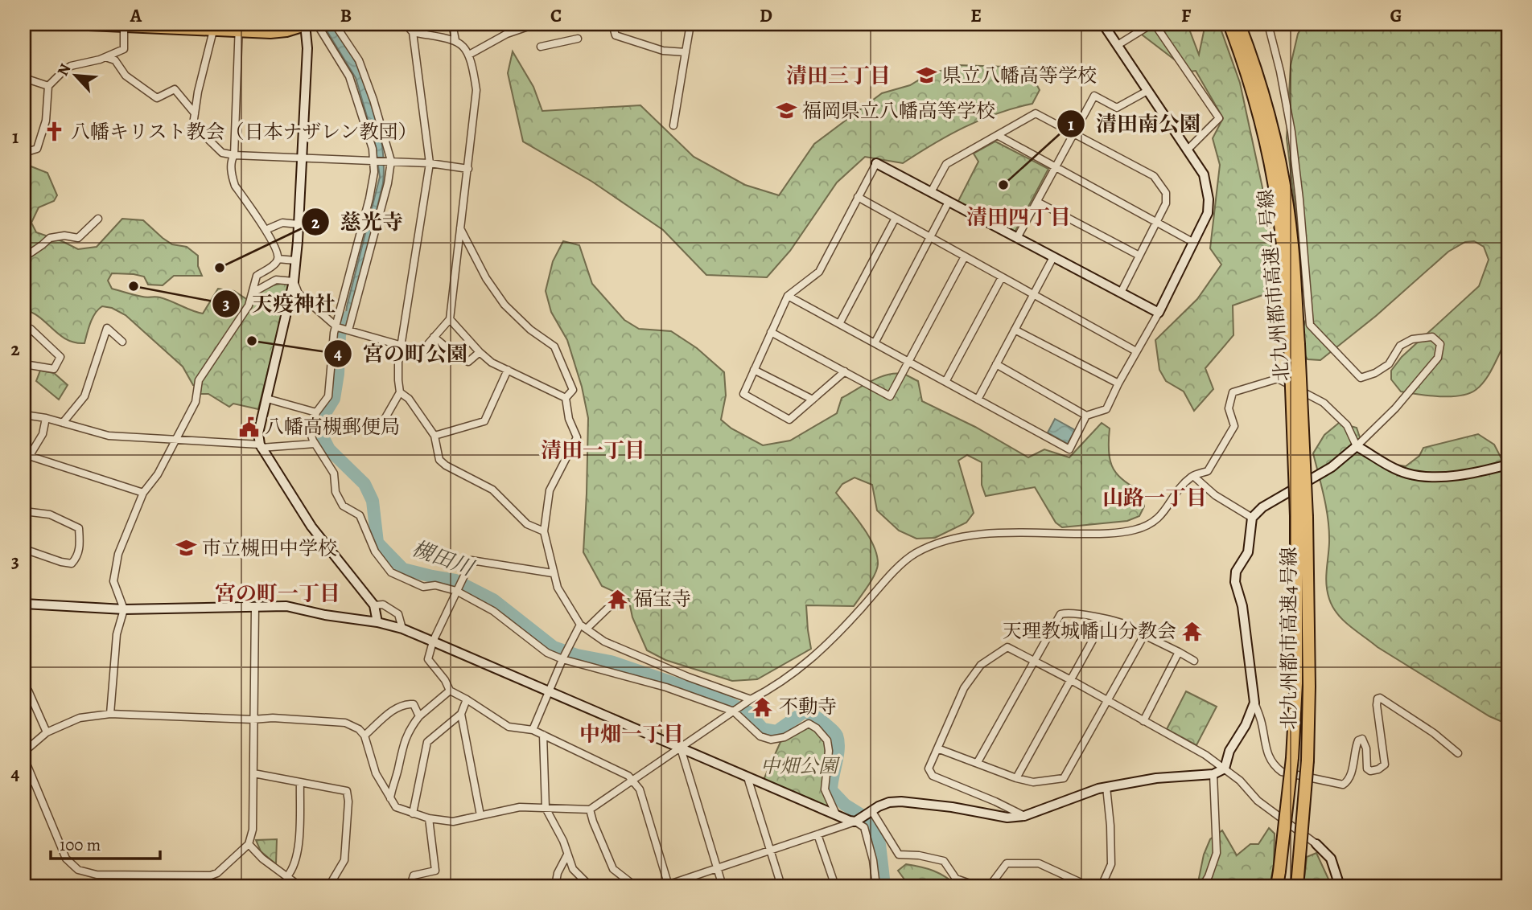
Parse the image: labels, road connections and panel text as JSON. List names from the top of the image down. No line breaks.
{"streets":{"highway":["北九州都市高速４号線","北九州都市高速4号線"]},"crossings":[["北九州都市高速４号線","北九州都市高速4号線"]],"districts":["清田三丁目","清田四丁目","清田一丁目","山路一丁目","宮の町一丁目","中畑一丁目"],"water":["槻田川"],"parks":["中畑公園"],"places":{"school or university":["県立八幡高等学校","福岡県立八幡高等学校","市立槻田中学校"],"church":["八幡キリスト教会（日本ナザレン教団）"],"other":["清田南公園","慈光寺","天疫神社","宮の町公園"],"public building":["八幡高槻郵便局"],"temple":["福宝寺","天理教城幡山分教会","不動寺"]},"scale_bar":"100 m","north":"top left","grid":{"columns":["A","B","C","D","E","F","G"],"rows":["1","2","3","4"]}}
